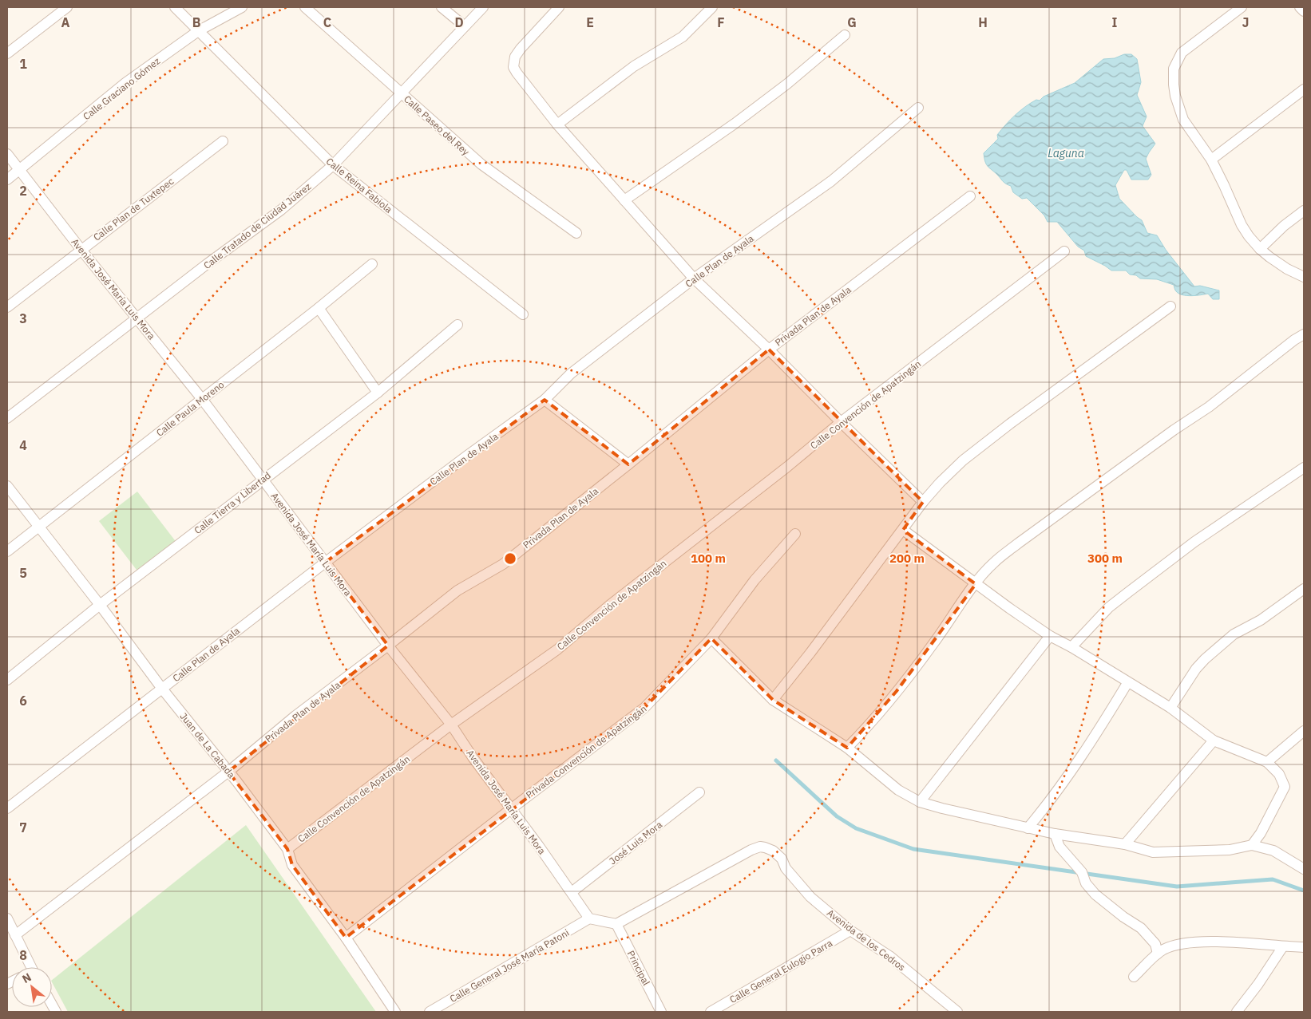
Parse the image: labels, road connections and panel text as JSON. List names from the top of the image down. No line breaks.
{"streets":{"street":["Calle Graciano Gómez","Calle Paseo del Rey","Calle Reina Fabiola","Calle Plan de Tuxtepec","Calle Tratado de Ciudad Juárez","Calle Plan de Ayala","Avenida José María Luis Mora","Privada Plan de Ayala","Calle Convención de Apatzingán","Calle Paula Moreno","Calle Tierra y Libertad","Juan de La Cabada","Privada Convención de Apatzingán","José Luis Mora","Avenida de los Cedros","Calle General José María Patoni","Principal","Calle General Eulogio Parra"]},"crossings":[["Calle Graciano Gómez","Calle Reina Fabiola"],["Calle Graciano Gómez","Avenida José María Luis Mora"],["Calle Paseo del Rey","Calle Tratado de Ciudad Juárez"],["Calle Reina Fabiola","Calle Tratado de Ciudad Juárez"],["Calle Plan de Tuxtepec","Avenida José María Luis Mora"],["Calle Tratado de Ciudad Juárez","Avenida José María Luis Mora"],["Calle Plan de Ayala","Avenida José María Luis Mora"],["Calle Plan de Ayala","Juan de La Cabada"],["Avenida José María Luis Mora","Privada Plan de Ayala"],["Avenida José María Luis Mora","Calle Convención de Apatzingán"],["Avenida José María Luis Mora","Calle Paula Moreno"],["Avenida José María Luis Mora","Calle Tierra y Libertad"],["Avenida José María Luis Mora","Privada Convención de Apatzingán"],["Avenida José María Luis Mora","José Luis Mora"],["Avenida José María Luis Mora","Calle General José María Patoni"],["Privada Plan de Ayala","Juan de La Cabada"],["Calle Convención de Apatzingán","Juan de La Cabada"],["Calle Paula Moreno","Juan de La Cabada"],["Calle Tierra y Libertad","Juan de La Cabada"],["Juan de La Cabada","Privada Convención de Apatzingán"],["Avenida de los Cedros","Principal"],["Avenida de los Cedros","Calle General Eulogio Parra"]],"water":["Laguna"],"north":"top left","grid":{"columns":["A","B","C","D","E","F","G","H","I","J"],"rows":["1","2","3","4","5","6","7","8"]},"rings":["100 m","200 m","300 m"]}
